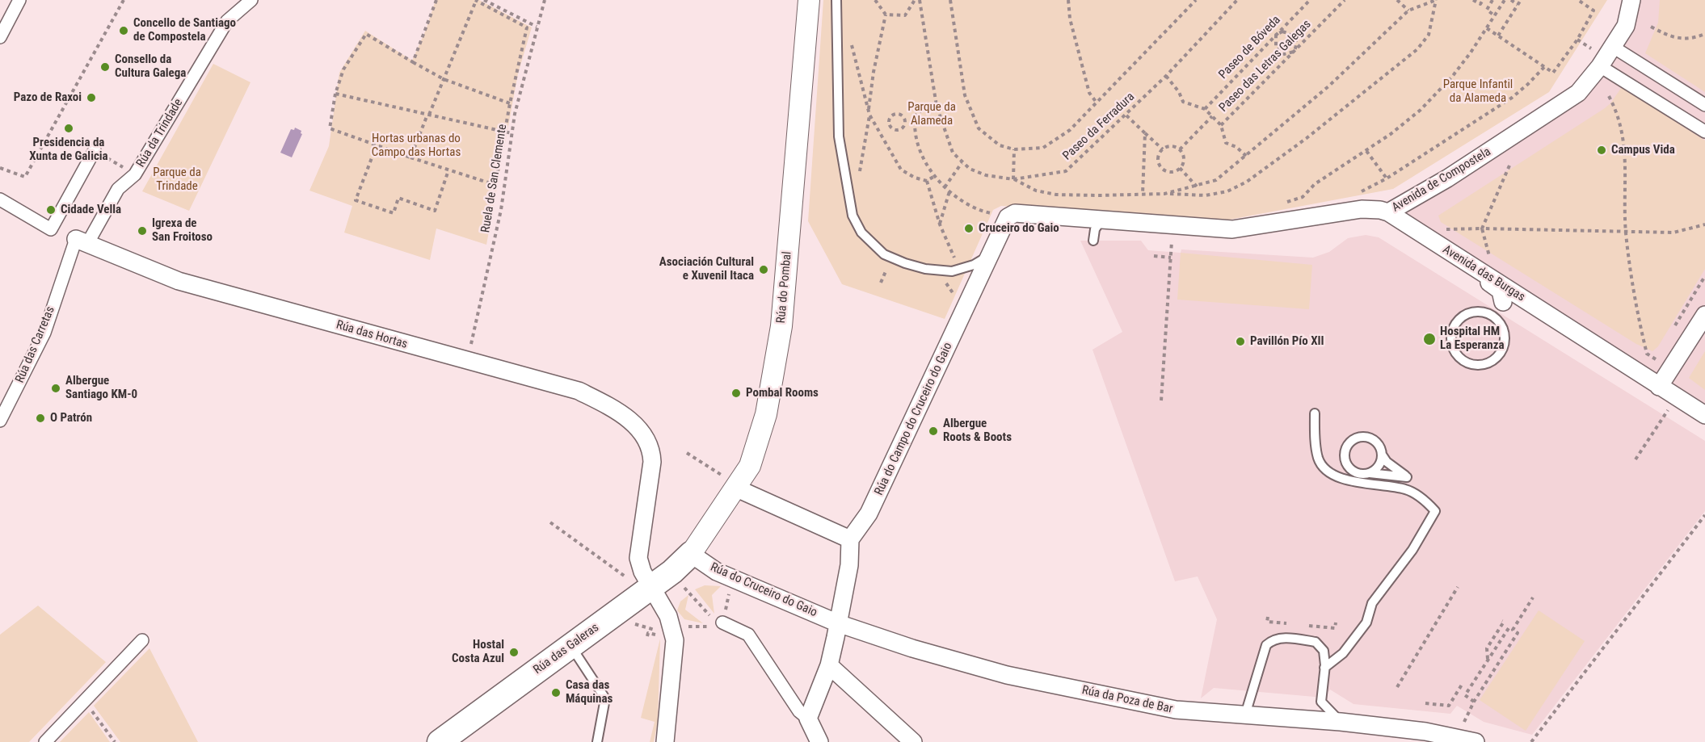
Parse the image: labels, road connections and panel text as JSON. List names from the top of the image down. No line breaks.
{"streets":{"main road":["Rúa das Galeras"],"street":["Rúa da Trindade","Avenida de Compostela","Avenida das Burgas","Rúa do Pombal","Rúa das Hortas","Rúa das Carretas","Rúa do Campo do Cruceiro do Gaio","Rúa do Cruceiro do Gaio","Rúa da Poza de Bar"],"path":["Paseo de Bóveda","Paseo das Letras Galegas","Paseo da Ferradura","Ruela de San Clemente"]},"crossings":[["Paseo de Bóveda","Paseo das Letras Galegas"],["Rúa da Trindade","Rúa das Hortas"],["Rúa da Trindade","Rúa das Carretas"],["Ruela de San Clemente","Rúa das Hortas"],["Avenida de Compostela","Avenida das Burgas"],["Avenida de Compostela","Rúa do Campo do Cruceiro do Gaio"],["Rúa do Pombal","Rúa do Cruceiro do Gaio"],["Rúa do Pombal","Rúa das Galeras"],["Rúa das Hortas","Rúa das Carretas"],["Rúa das Hortas","Rúa das Galeras"],["Rúa do Cruceiro do Gaio","Rúa das Galeras"],["Rúa do Cruceiro do Gaio","Rúa da Poza de Bar"]],"parks":["Parque Infantil da Alameda","Parque da Alameda","Hortas urbanas do Campo das Hortas","Parque da Trindade"],"places":["Concello de Santiago de Compostela","Consello da Cultura Galega","Pazo de Raxoi","Presidencia da Xunta de Galicia","Campus Vida","Cidade Vella","Cruceiro do Gaio","Igrexa de San Froitoso","Asociación Cultural e Xuvenil Itaca","Hospital HM La Esperanza","Pavillón Pío XII","Albergue Santiago KM-0","Pombal Rooms","O Patrón","Albergue Roots & Boots","Hostal Costa Azul","Casa das Máquinas"]}
